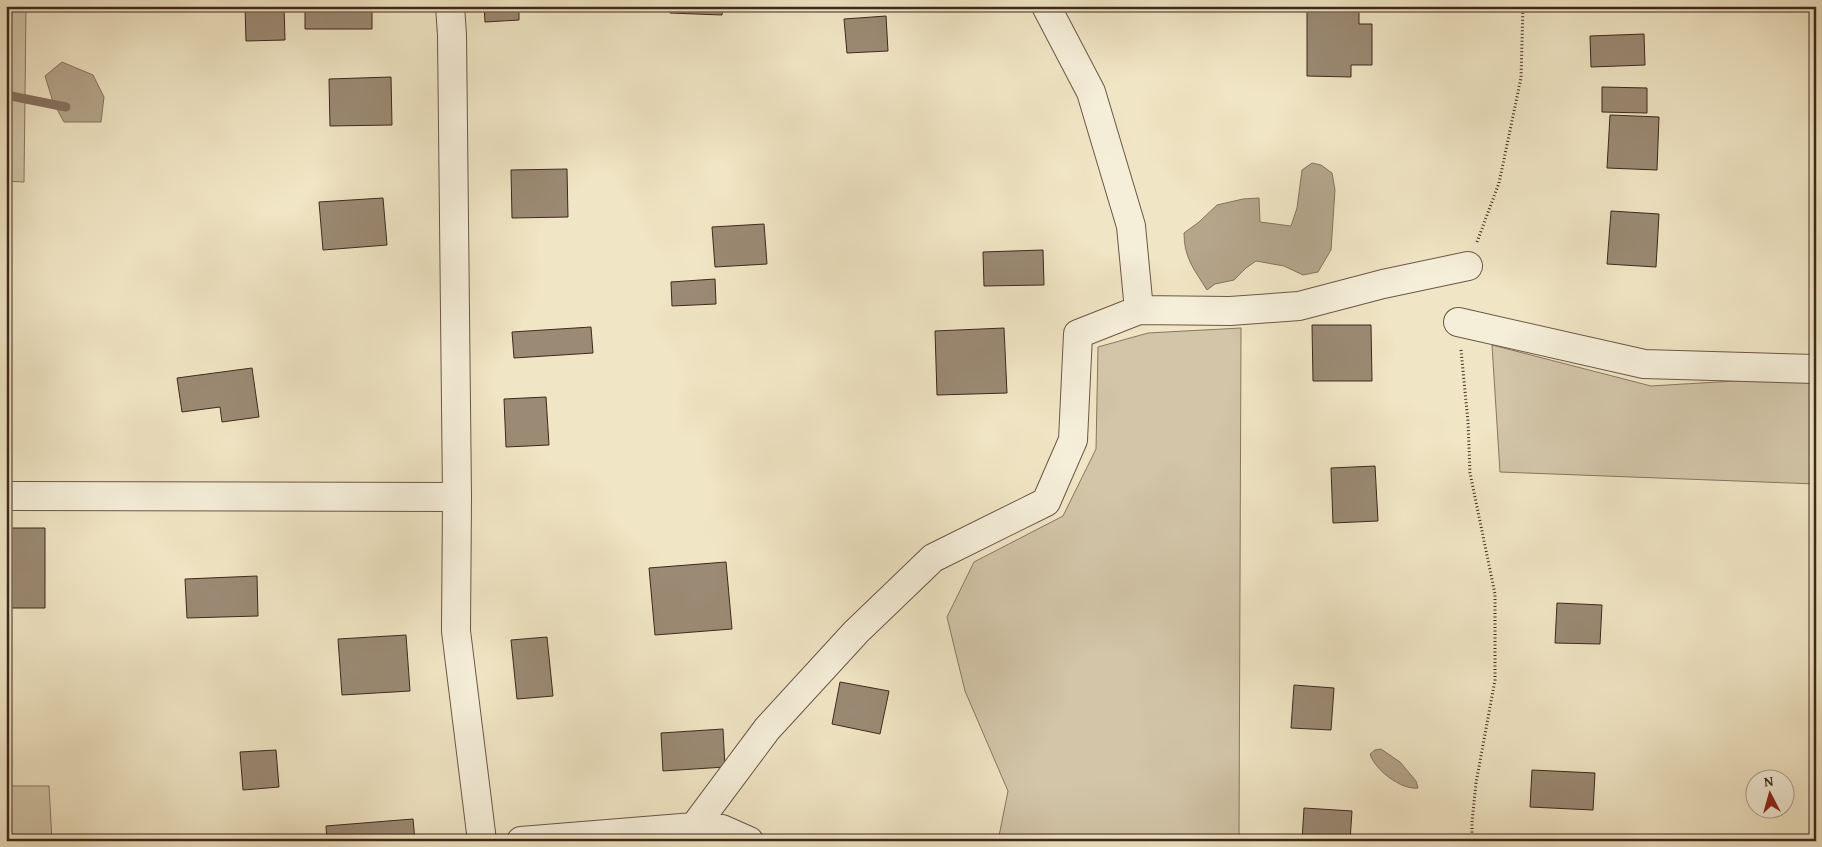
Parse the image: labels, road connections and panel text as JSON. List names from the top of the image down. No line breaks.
{"north":"top"}
